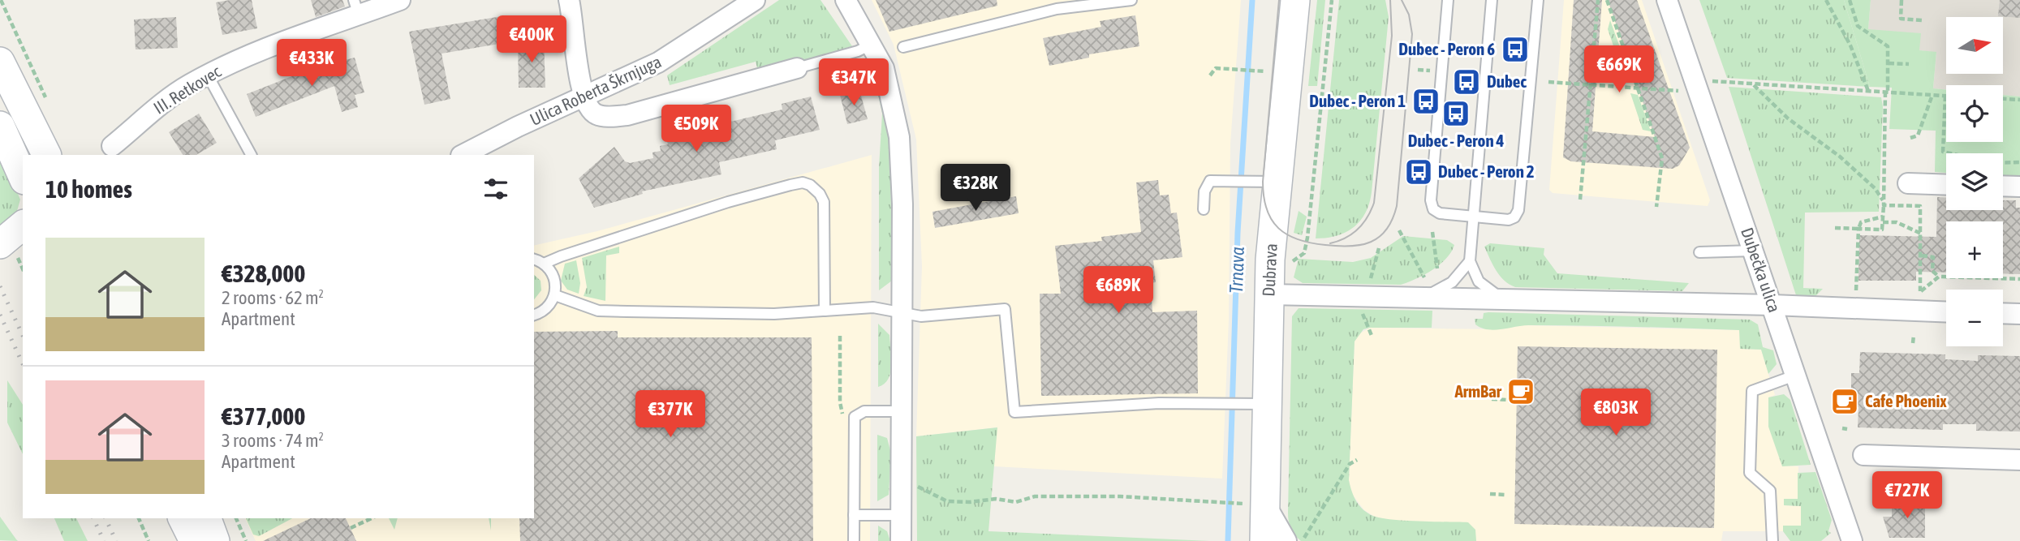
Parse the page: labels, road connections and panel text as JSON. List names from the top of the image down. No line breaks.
{"streets":{"main road":["Dubrava"],"street":["III. Retkovec","Ulica Roberta Škrnjuga","Dubečka ulica"]},"water":["Trnava"],"places":{"bus stop":["Dubec - Peron 6","Dubec","Dubec - Peron 1","Dubec - Peron 4","Dubec - Peron 2"],"cafe":["ArmBar","Cafe Phoenix"]},"north":"right","page":{"price":["€400K","€433K","€669K","€347K","€509K","€328K","€689K","€803K","€377K","€727K"],"map_buttons":["+","−"],"heading":"10 homes","list":[{"name":"€328,000","note":"2 rooms · 62 m² · Apartment"},{"name":"€377,000","note":"3 rooms · 74 m² · Apartment"}]}}
